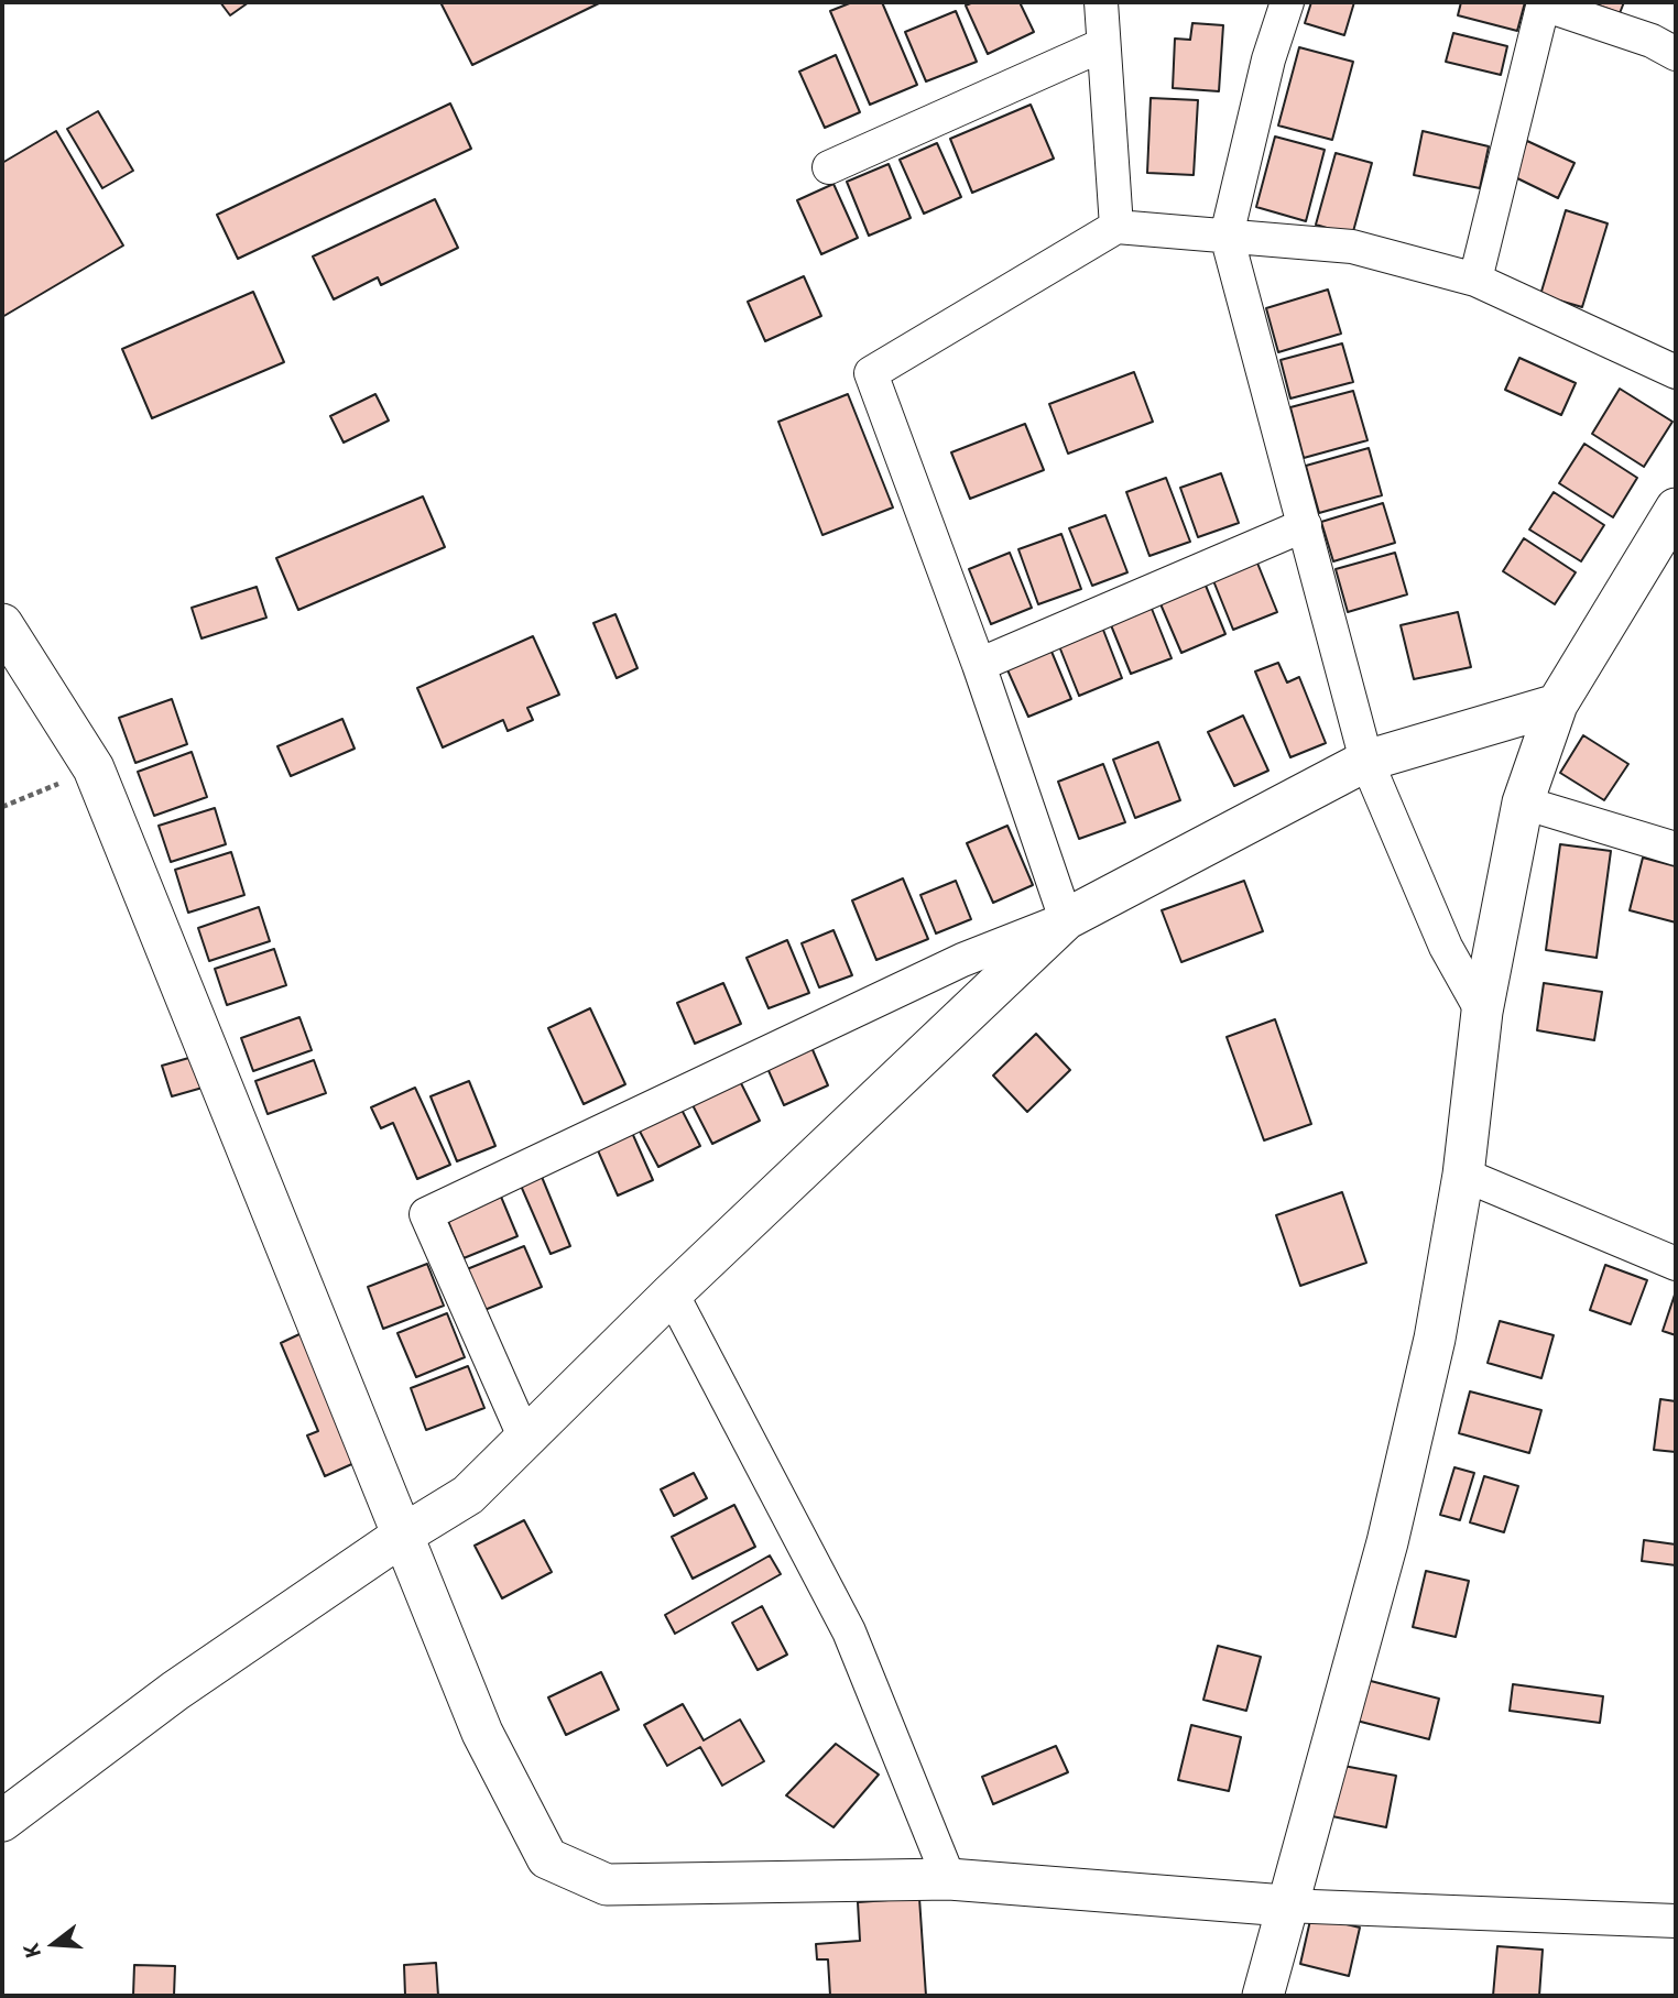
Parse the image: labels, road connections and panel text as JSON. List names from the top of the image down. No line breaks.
{"north":"left"}
